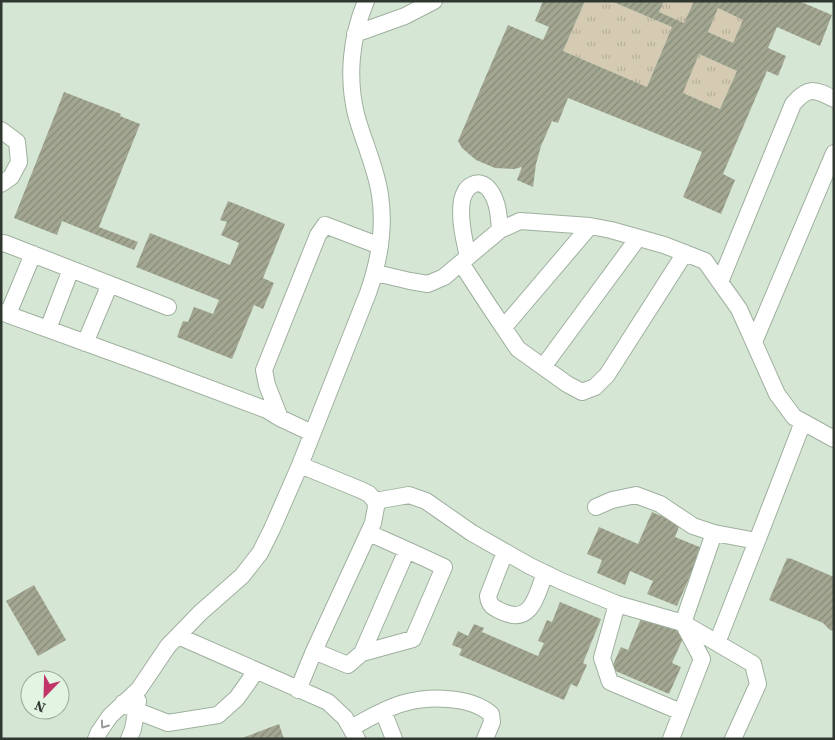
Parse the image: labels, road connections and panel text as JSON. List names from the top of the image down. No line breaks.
{"north":"bottom left"}
